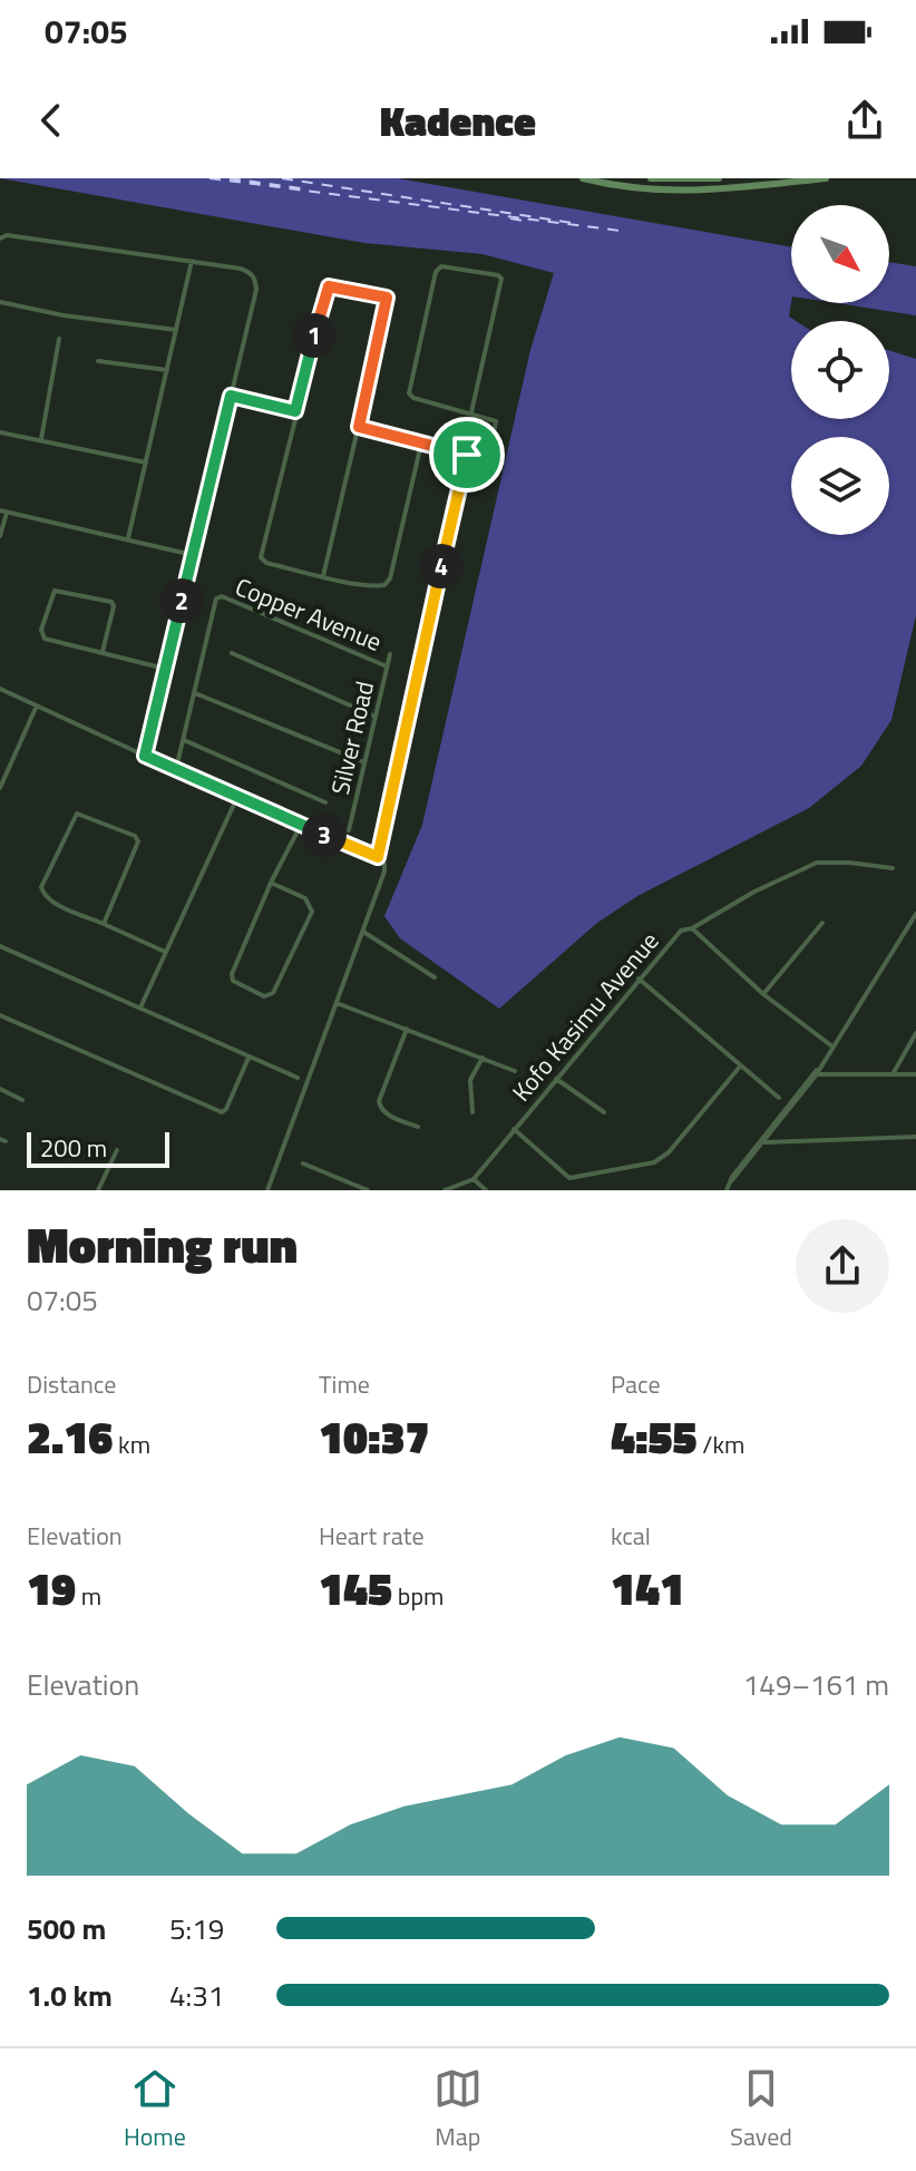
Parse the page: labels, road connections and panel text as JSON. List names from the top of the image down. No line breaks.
{"streets":{"street":["Copper Avenue","Silver Road","Kofo Kasimu Avenue"]},"crossings":[["Copper Avenue","Silver Road"]],"scale_bar":"200 m","north":"bottom right","page":{"status":"07:05","header":"Kadence","pins":["1","4","2","3"],"scale":"200 m","heading":["Morning run","07:05"],"stats":[["Distance","2.16 km"],["Time","10:37"],["Pace","4:55 /km"],["Elevation","19 m"],["Heart rate","145 bpm"],["kcal","141"]],"chart":["Elevation","149–161 m"],"list":[{"name":"500 m","note":"5:19"},{"name":"1.0 km","note":"4:31"}],"tabs":["Home","Map","Saved"]}}
